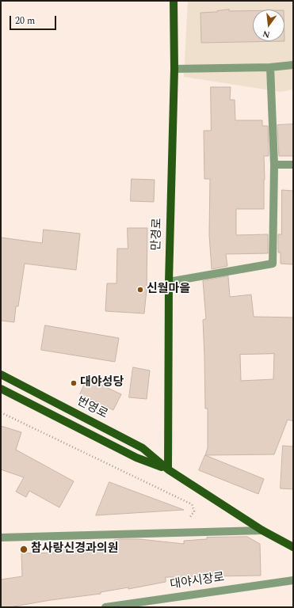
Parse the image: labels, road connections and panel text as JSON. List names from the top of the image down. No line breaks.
{"streets":{"main road":["만경로","번영로"],"street":["대야시장로"]},"crossings":[["만경로","번영로"]],"places":["신월마을","대야성당","참사랑신경과의원"],"scale_bar":"20 m","north":"bottom"}
